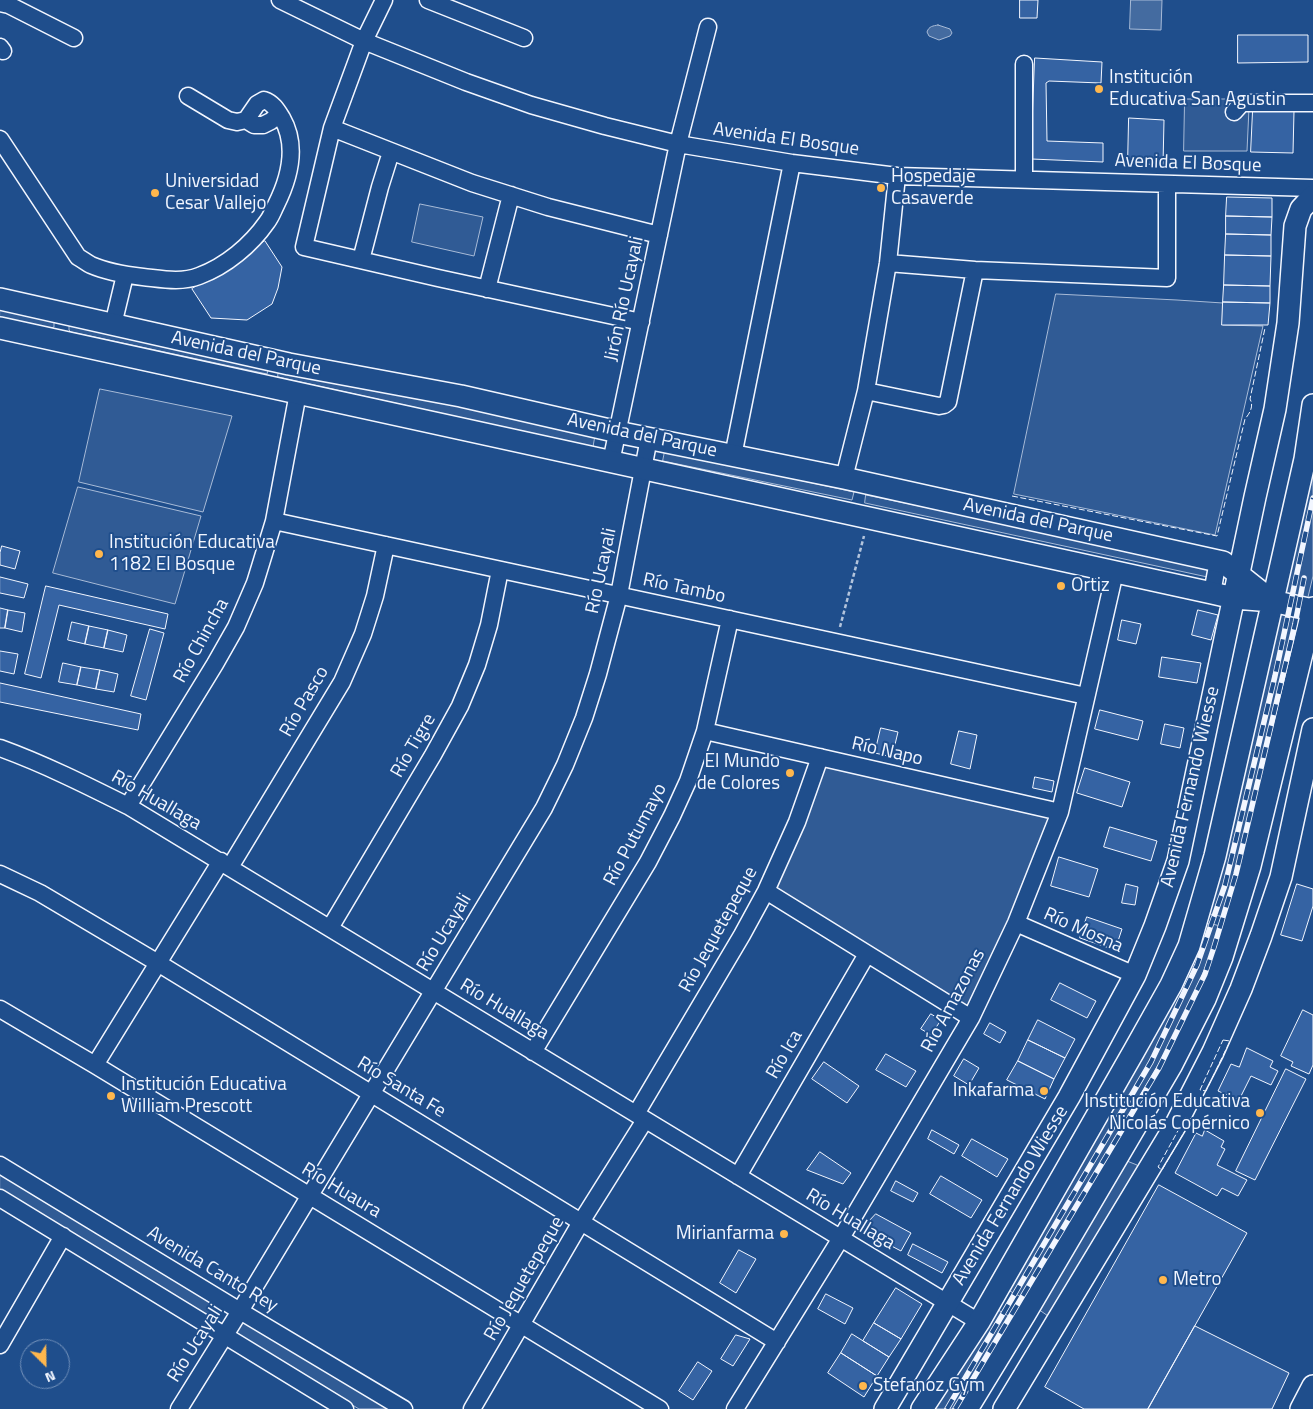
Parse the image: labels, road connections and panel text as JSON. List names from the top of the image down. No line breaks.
{"streets":{"main road":["Avenida del Parque","Avenida Fernando Wiesse"],"street":["Avenida El Bosque","Jirón Río Ucayali","Río Ucayali","Río Tambo","Río Chincha","Río Pasco","Río Tigre","Río Napo","Río Huallaga","Río Putumayo","Río Jequetepeque","Río Mosna","Río Amazonas","Río Ica","Río Santa Fe","Río Huaura","Avenida Canto Rey"]},"crossings":[["Avenida El Bosque","Jirón Río Ucayali"],["Jirón Río Ucayali","Avenida del Parque"],["Avenida del Parque","Río Ucayali"],["Avenida del Parque","Río Chincha"],["Avenida del Parque","Avenida Fernando Wiesse"],["Avenida del Parque","Río Amazonas"],["Río Ucayali","Río Tambo"],["Río Ucayali","Río Huallaga"],["Río Ucayali","Río Santa Fe"],["Río Ucayali","Río Huaura"],["Río Ucayali","Avenida Canto Rey"],["Río Tambo","Río Chincha"],["Río Tambo","Río Pasco"],["Río Tambo","Río Tigre"],["Río Tambo","Río Putumayo"],["Río Tambo","Río Amazonas"],["Río Chincha","Río Huallaga"],["Río Pasco","Río Huallaga"],["Río Pasco","Río Santa Fe"],["Río Pasco","Río Huaura"],["Río Tigre","Río Huallaga"],["Río Napo","Río Putumayo"],["Río Napo","Río Jequetepeque"],["Río Napo","Río Amazonas"],["Avenida Fernando Wiesse","Río Huallaga"],["Avenida Fernando Wiesse","Río Mosna"],["Río Huallaga","Río Putumayo"],["Río Huallaga","Río Jequetepeque"],["Río Huallaga","Río Amazonas"],["Río Huallaga","Río Ica"],["Río Jequetepeque","Río Santa Fe"],["Río Jequetepeque","Río Huaura"],["Río Mosna","Río Amazonas"],["Río Amazonas","Río Santa Fe"]],"places":["Institución Educativa San Agustin","Hospedaje Casaverde","Universidad Cesar Vallejo","Institución Educativa 1182 El Bosque","Ortiz","El Mundo de Colores","Inkafarma","Institución Educativa William Prescott","Institución Educativa Nicolás Copérnico","Mirianfarma","Metro","Stefanoz Gym"],"north":"bottom right"}
